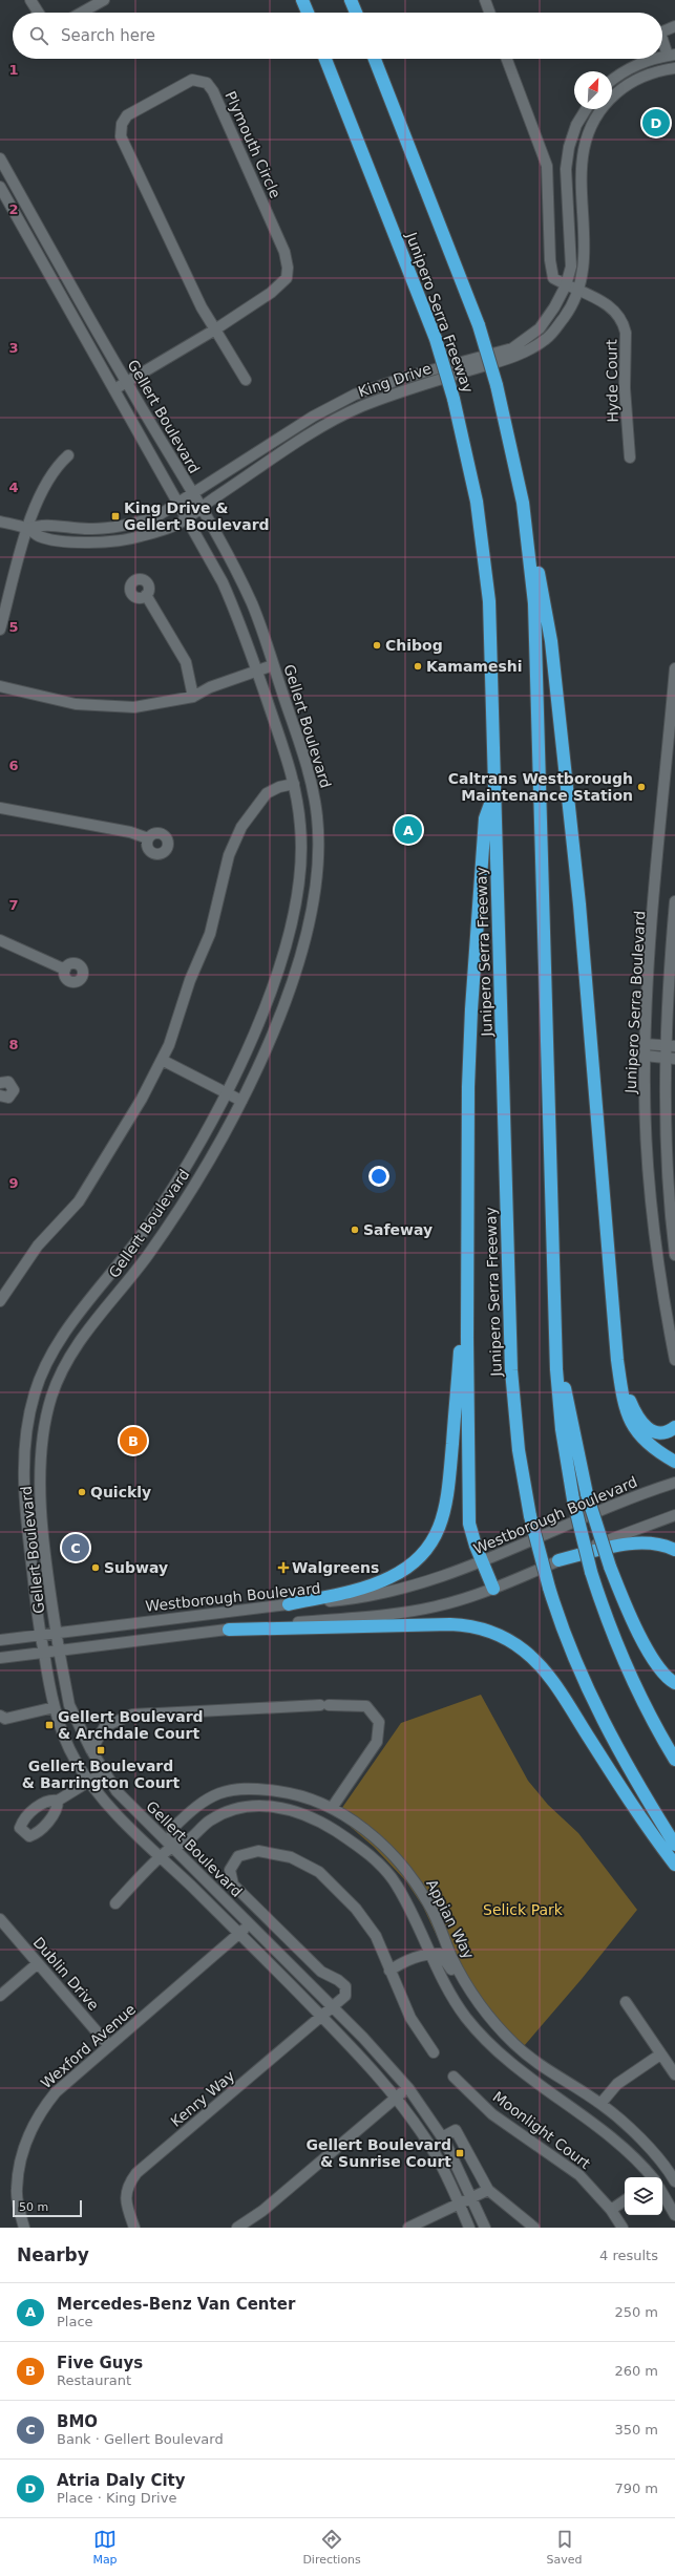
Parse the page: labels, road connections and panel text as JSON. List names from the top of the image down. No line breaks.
{"streets":{"highway":["Junipero Serra Freeway"],"street":["Plymouth Circle","King Drive","Hyde Court","Gellert Boulevard","Junipero Serra Boulevard","Westborough Boulevard","Appian Way","Dublin Drive","Wexford Avenue","Kenry Way","Moonlight Court"]},"crossings":[["Plymouth Circle","Gellert Boulevard"],["King Drive","Hyde Court"],["King Drive","Gellert Boulevard"],["Gellert Boulevard","Westborough Boulevard"],["Gellert Boulevard","Appian Way"],["Gellert Boulevard","Wexford Avenue"],["Gellert Boulevard","Kenry Way"],["Dublin Drive","Wexford Avenue"]],"parks":["Selick Park"],"places":{"transit":["King Drive & Gellert Boulevard","Gellert Boulevard & Archdale Court","Gellert Boulevard & Barrington Court","Gellert Boulevard & Sunrise Court"],"other":["Chibog","Kamameshi","Caltrans Westborough Maintenance Station","Safeway","Quickly","Subway"],"health":["Walgreens"]},"scale_bar":"50 m","north":"top right","page":{"search":"Search here","pins":["D","A","B","C"],"scale":"50 m","heading":["Nearby","4 results"],"list":[{"mark":"A","name":"Mercedes-Benz Van Center","note":"Place","value":"250 m"},{"mark":"B","name":"Five Guys","note":"Restaurant","value":"260 m"},{"mark":"C","name":"BMO","note":"Bank · Gellert Boulevard","value":"350 m"},{"mark":"D","name":"Atria Daly City","note":"Place · King Drive","value":"790 m"}],"nav":["Map","Directions","Saved"]},"grid":{"rows":["1","2","3","4","5","6","7","8","9"]}}
